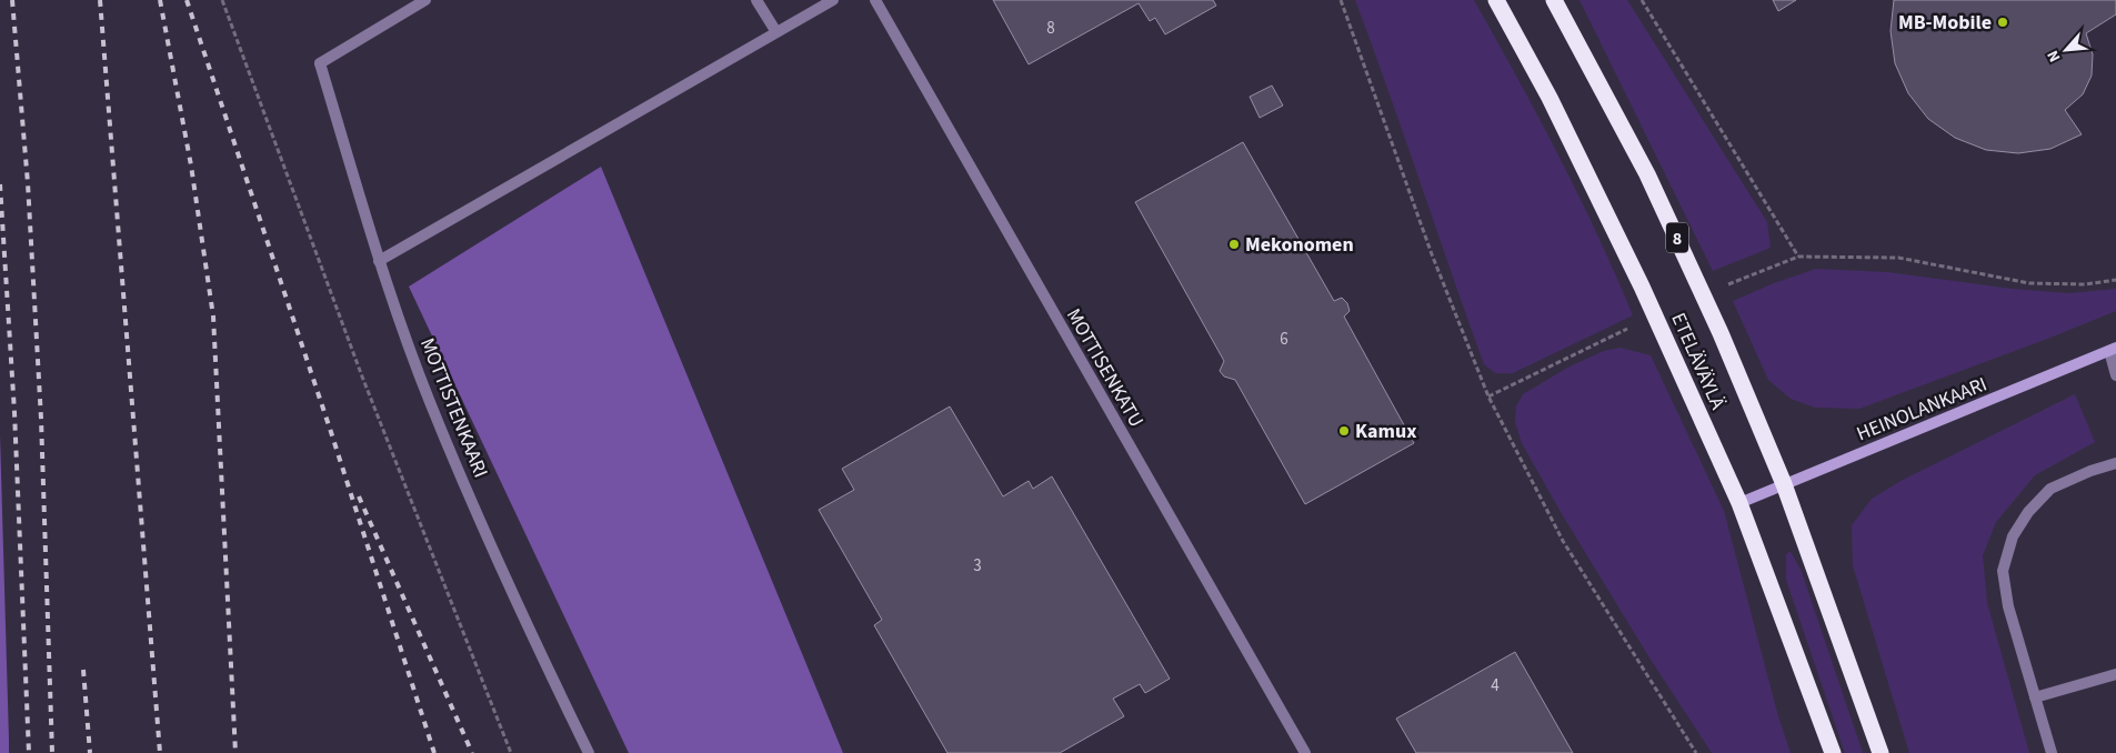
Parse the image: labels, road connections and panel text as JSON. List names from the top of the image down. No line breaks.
{"streets":{"highway":["8","ETELÄVÄYLÄ"],"street":["MOTTISENKATU","MOTTISTENKAARI","HEINOLANKAARI"]},"crossings":[["ETELÄVÄYLÄ","HEINOLANKAARI"]],"places":["MB-Mobile","Mekonomen","Kamux"],"house_numbers":["8","6","3","4"],"north":"bottom left"}
